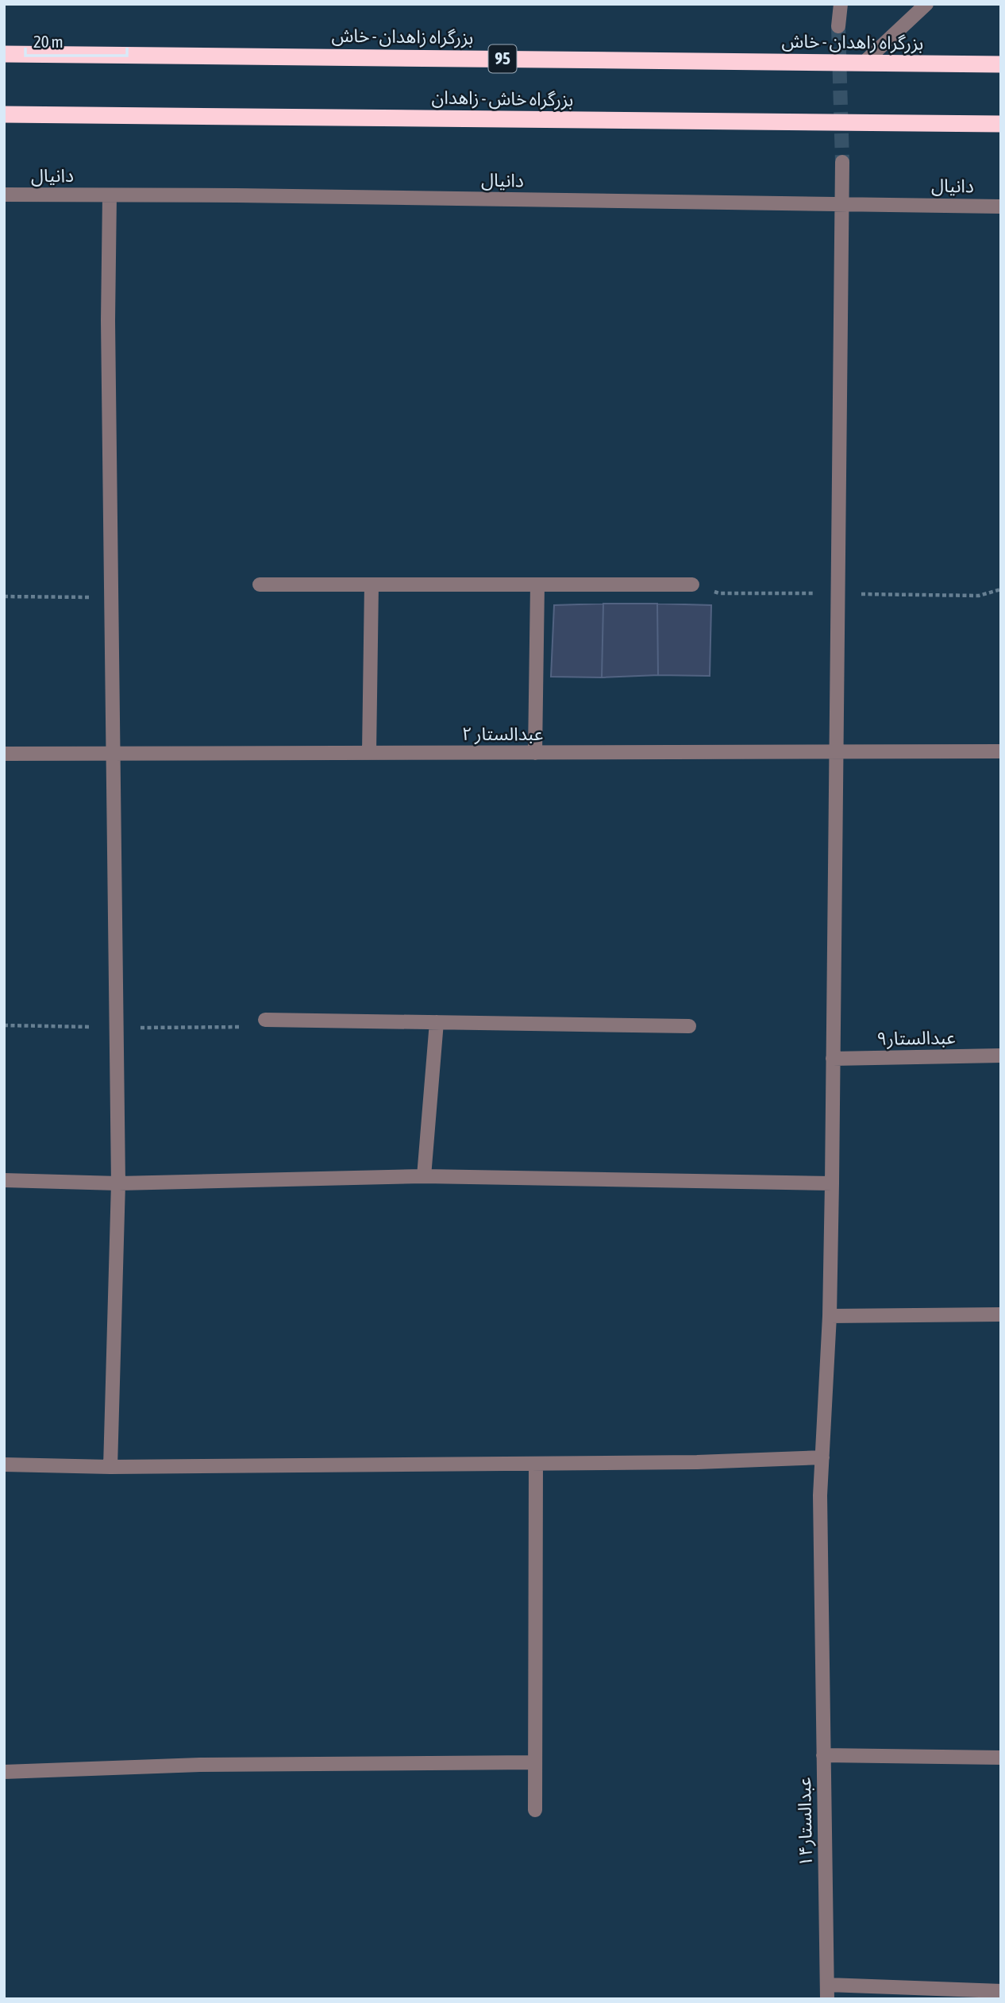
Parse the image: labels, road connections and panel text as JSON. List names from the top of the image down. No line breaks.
{"streets":{"highway":["بزرگراه زاهدان - خاش","95","بزرگراه خاش - زاهدان"],"street":["دانیال","عبدالستار ۲","عبدالستار۹","عبدالستار۱۴"]},"scale_bar":"20 m"}
